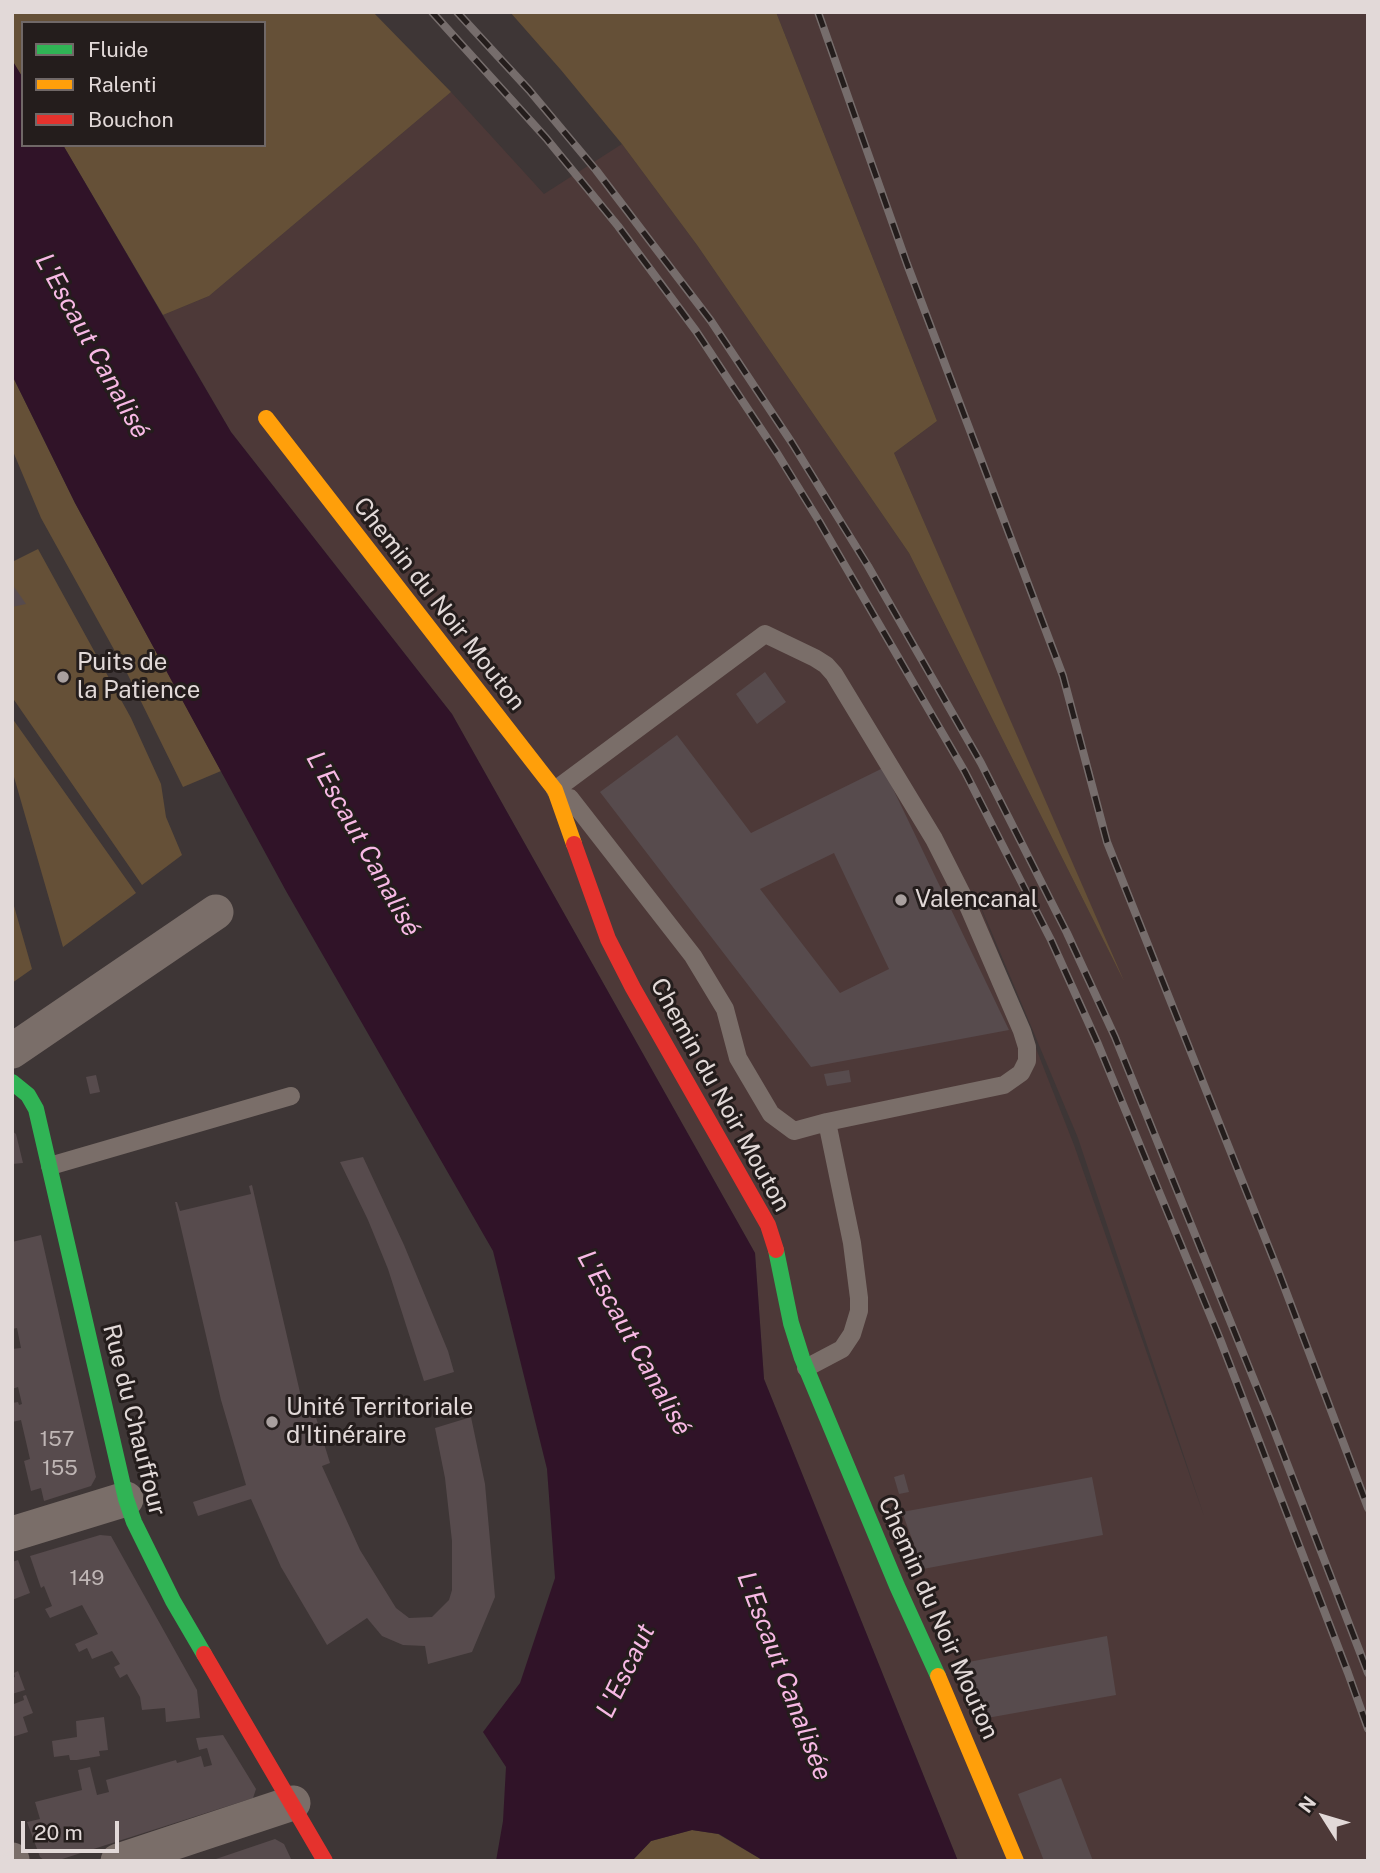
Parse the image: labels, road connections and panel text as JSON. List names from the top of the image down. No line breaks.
{"streets":{"street":["Chemin du Noir Mouton","Rue du Chauffour"]},"water":["L'Escaut Canalisé","L'Escaut","L'Escaut Canalisée"],"places":["Puits de la Patience","Valencanal","Unité Territoriale d'Itinéraire"],"house_numbers":["157","155","149"],"legend":["Fluide","Ralenti","Bouchon"],"scale_bar":"20 m","north":"top left"}
